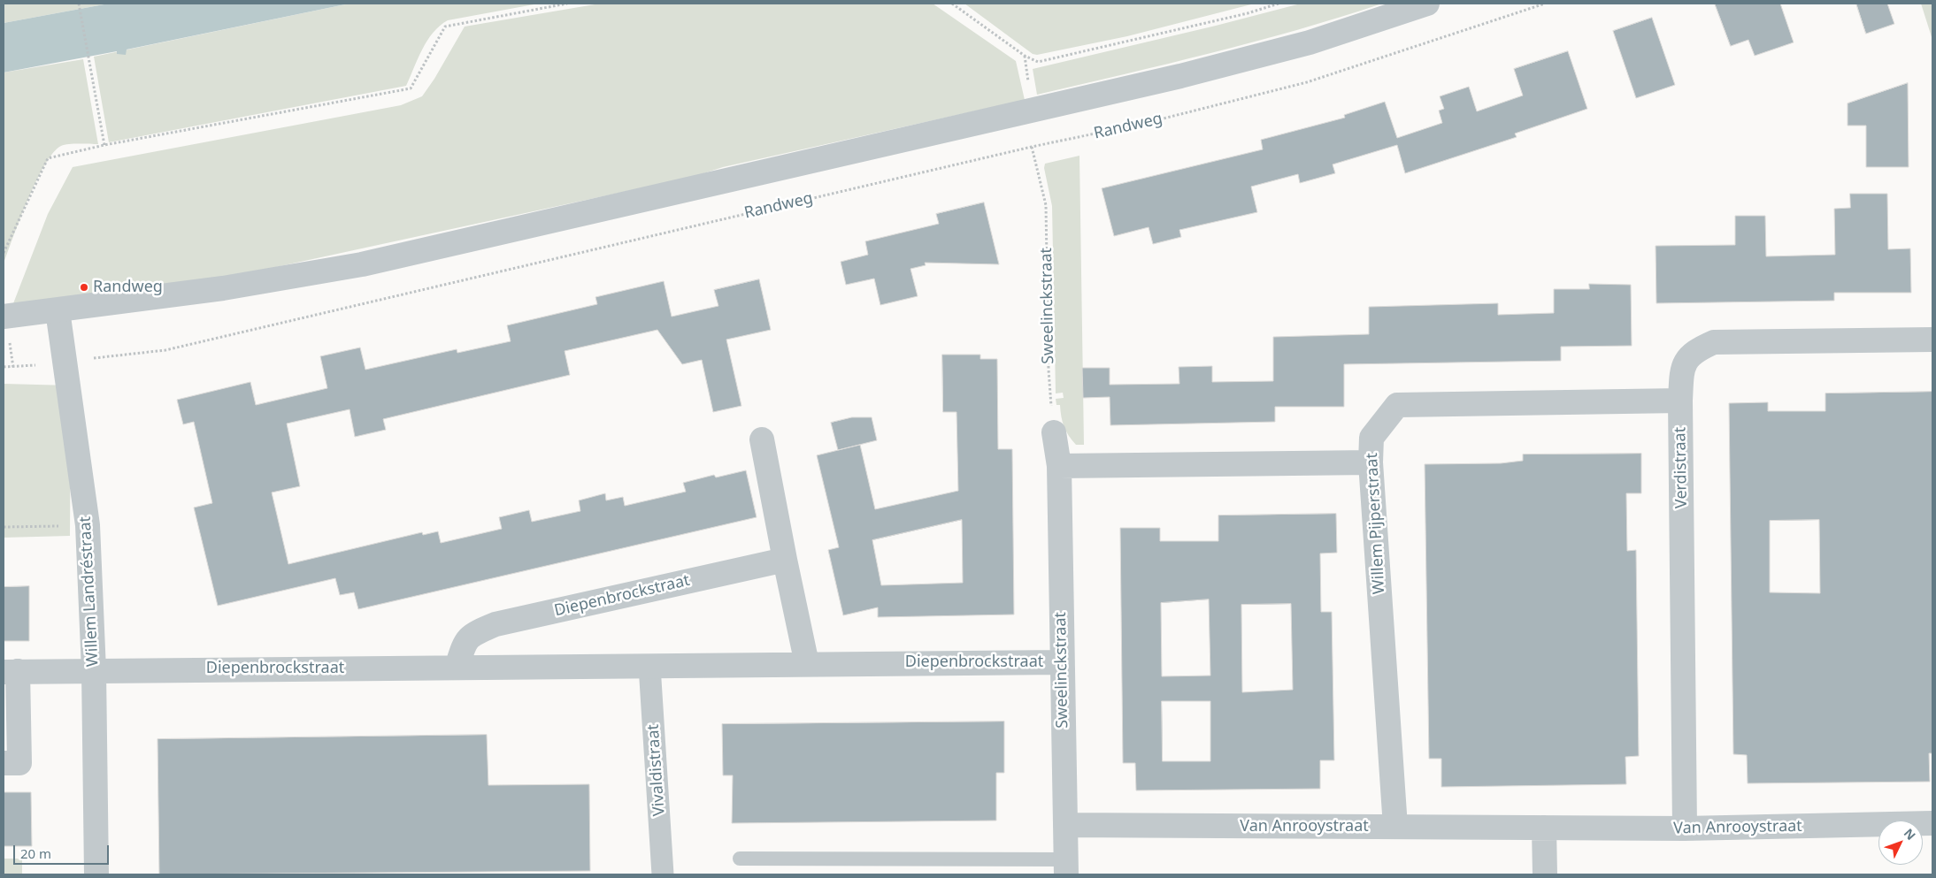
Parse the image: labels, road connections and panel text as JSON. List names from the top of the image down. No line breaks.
{"streets":{"street":["Sweelinckstraat","Verdistraat","Willem Pijperstraat","Willem Landréstraat","Diepenbrockstraat","Vivaldistraat","Van Anrooystraat"],"path":["Randweg"]},"crossings":[["Randweg","Sweelinckstraat"],["Randweg","Willem Landréstraat"],["Sweelinckstraat","Diepenbrockstraat"],["Sweelinckstraat","Van Anrooystraat"],["Verdistraat","Willem Pijperstraat"],["Verdistraat","Van Anrooystraat"],["Willem Pijperstraat","Van Anrooystraat"],["Willem Landréstraat","Diepenbrockstraat"],["Diepenbrockstraat","Vivaldistraat"]],"places":["Randweg"],"scale_bar":"20 m","north":"top right"}
